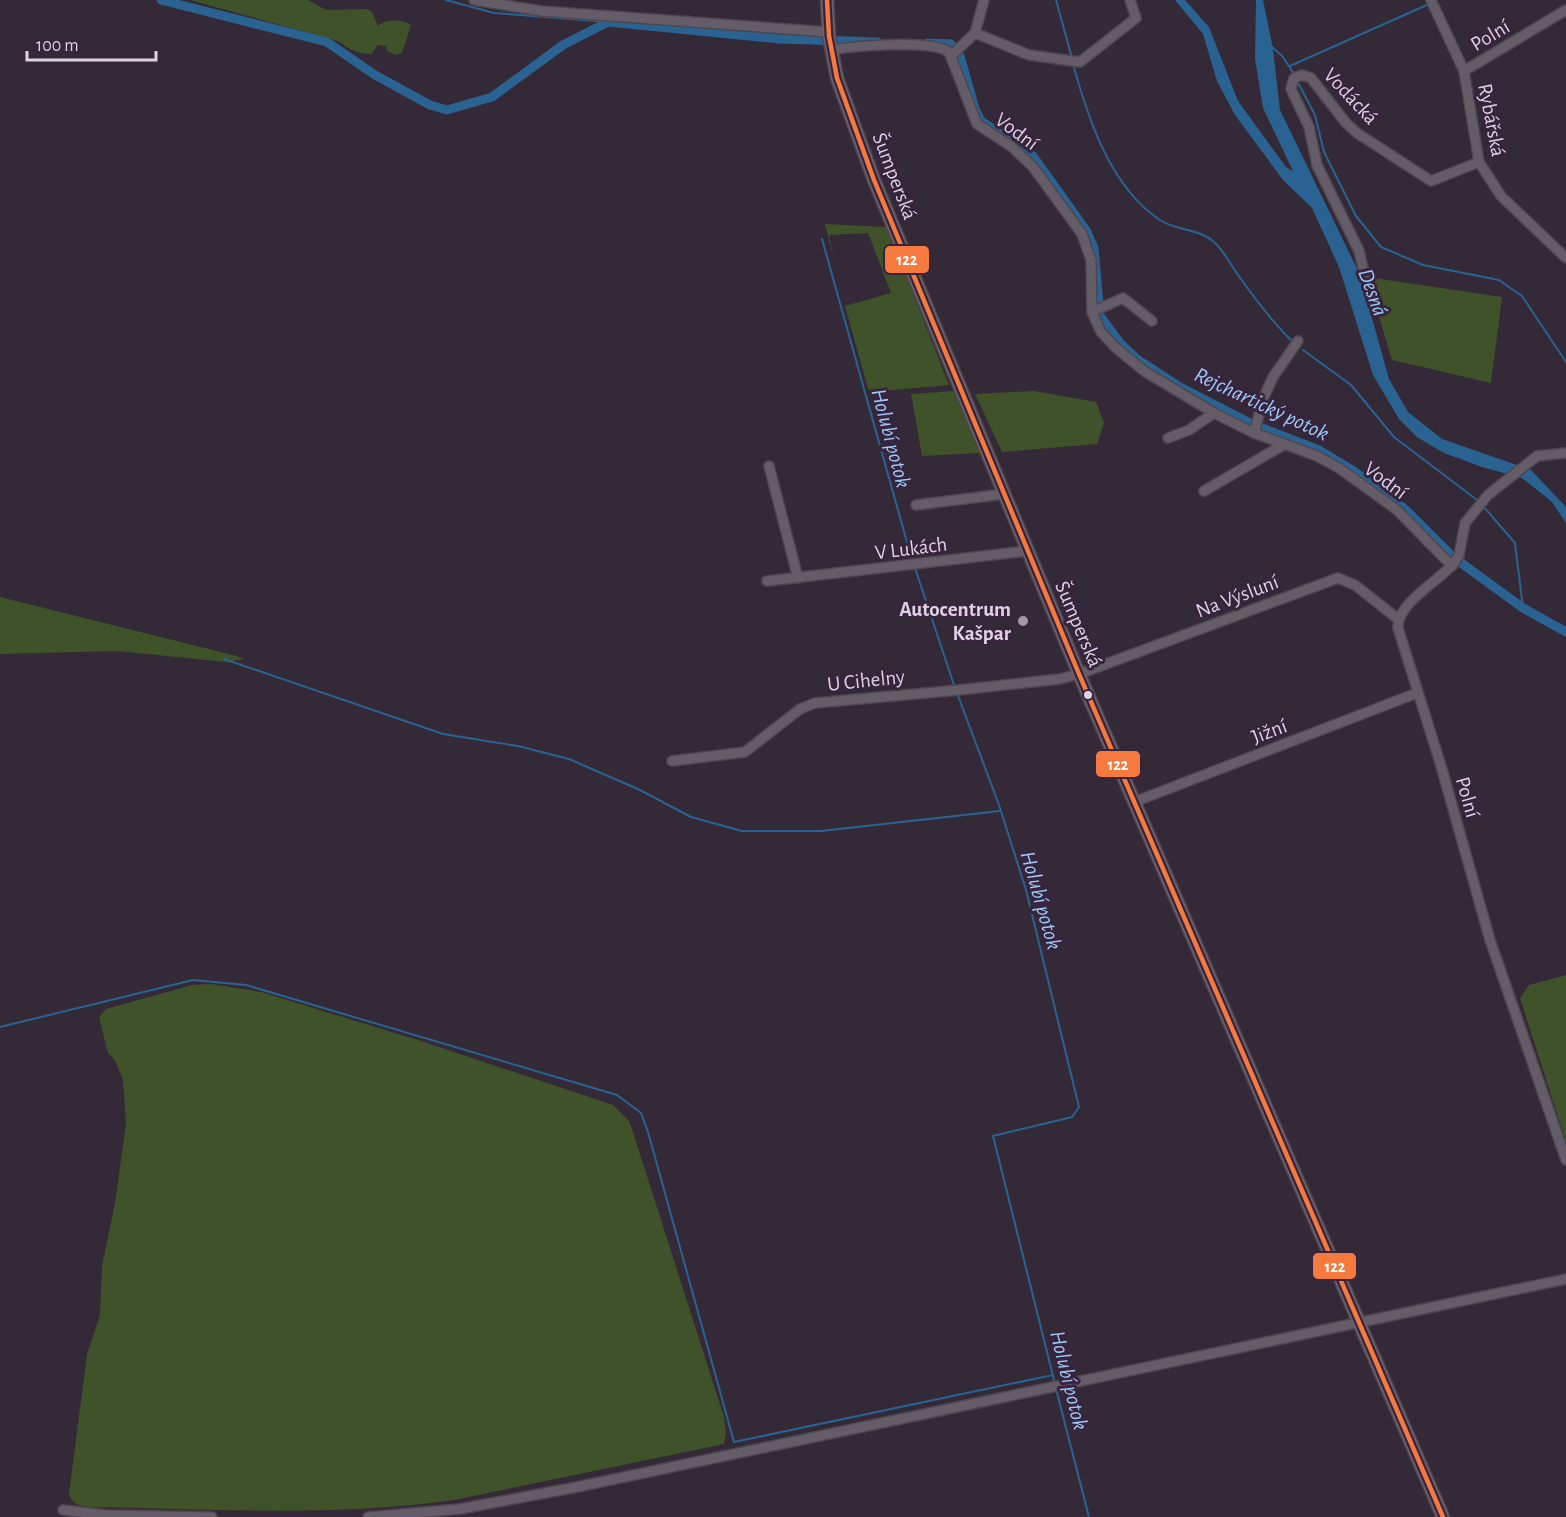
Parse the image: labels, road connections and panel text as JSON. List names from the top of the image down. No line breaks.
{"streets":{"main road":["Šumperská"],"street":["Polní","Vodácká","Rybářská","Vodní","V Lukách","Na Výsluní","U Cihelny","Jižní"]},"crossings":[["Polní","Rybářská"],["Polní","Na Výsluní"],["Polní","Jižní"],["Vodácká","Rybářská"],["Šumperská","V Lukách"],["Šumperská","Na Výsluní"],["Šumperská","U Cihelny"],["Šumperská","Jižní"],["Na Výsluní","U Cihelny"]],"water":["Desná","Rejchartický potok","Holubí potok"],"places":["Autocentrum Kašpar"],"lines":["transit line 122"],"scale_bar":"100 m"}
